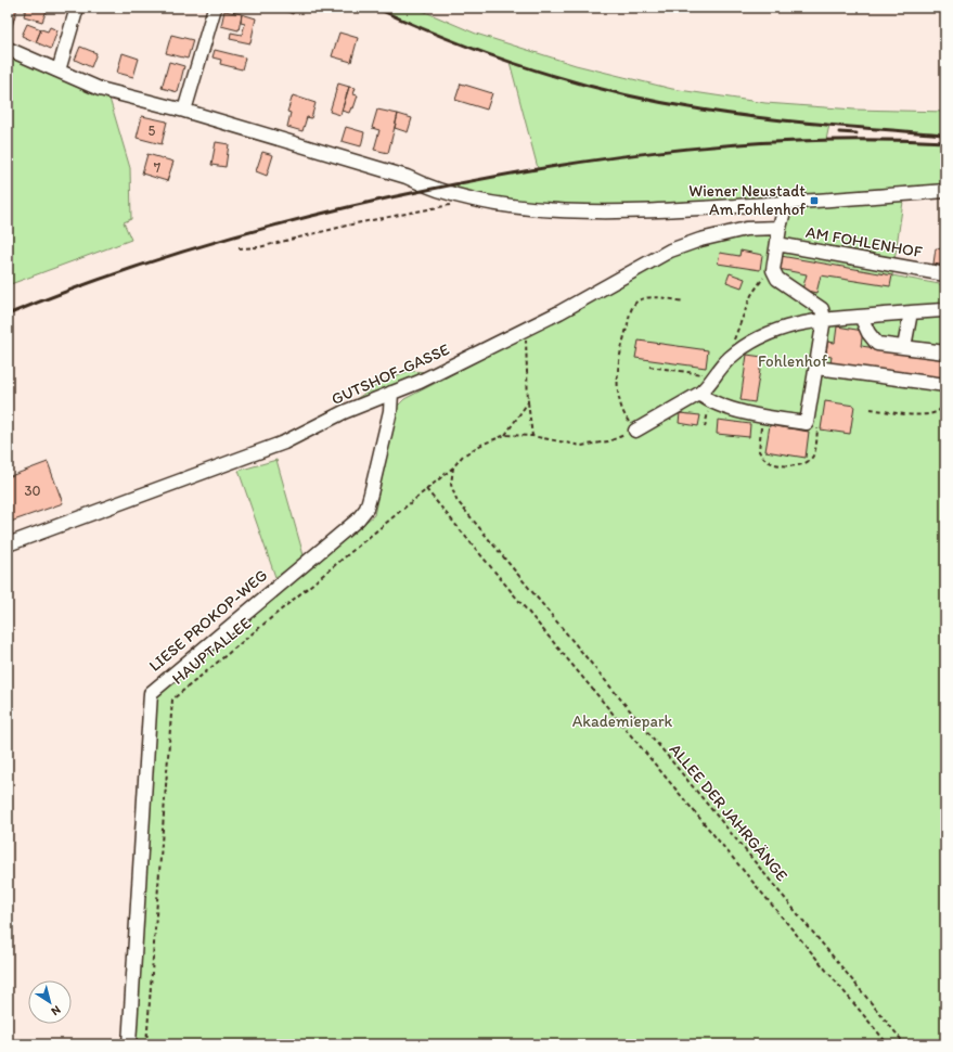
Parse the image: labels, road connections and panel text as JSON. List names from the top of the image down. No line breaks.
{"streets":{"street":["AM FOHLENHOF","GUTSHOF-GASSE","LIESE PROKOP-WEG"],"path":["HAUPTALLEE","ALLEE DER JAHRGÄNGE"]},"crossings":[["GUTSHOF-GASSE","LIESE PROKOP-WEG"],["HAUPTALLEE","ALLEE DER JAHRGÄNGE"]],"parks":["Fohlenhof","Akademiepark"],"places":{"transit":["Wiener Neustadt Am Fohlenhof"]},"house_numbers":["5","7","30"],"north":"bottom right"}
